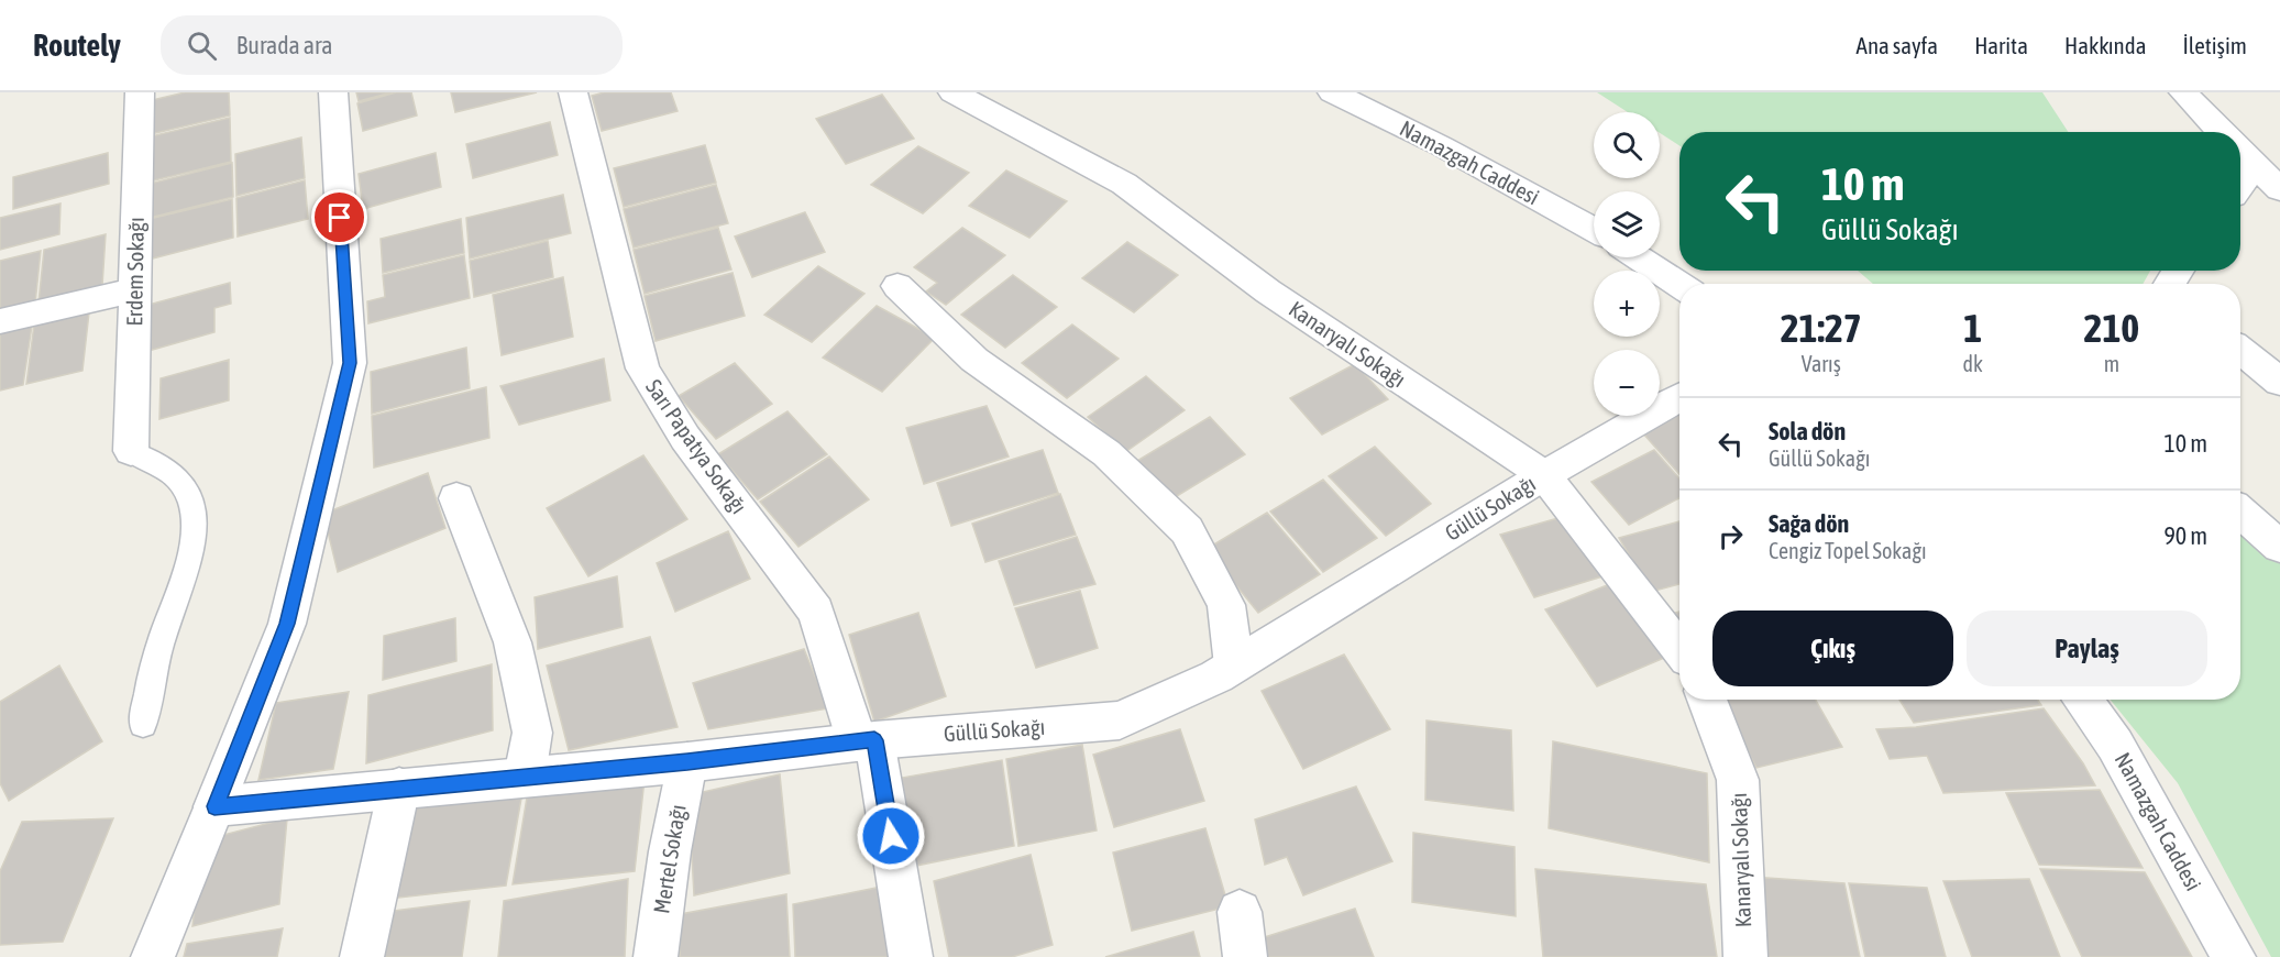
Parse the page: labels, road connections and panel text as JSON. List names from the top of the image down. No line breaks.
{"streets":{"street":["Namazgah Caddesi","Erdem Sokağı","Kanaryalı Sokağı","Sarı Papatya Sokağı","Güllü Sokağı","Mertel Sokağı"]},"crossings":[["Kanaryalı Sokağı","Güllü Sokağı"],["Sarı Papatya Sokağı","Güllü Sokağı"],["Güllü Sokağı","Mertel Sokağı"]],"page":{"header":"Routely","search":"Burada ara","nav":["Ana sayfa","Harita","Hakkında","İletişim"],"map_buttons":["+","−"],"turn":["10 m","Güllü Sokağı"],"eta":["21:27","Varış","1","dk","210","m"],"list":[{"name":"Sola dön","note":"Güllü Sokağı","value":"10 m"},{"name":"Sağa dön","note":"Cengiz Topel Sokağı","value":"90 m"}],"buttons":["Çıkış","Paylaş"]}}
